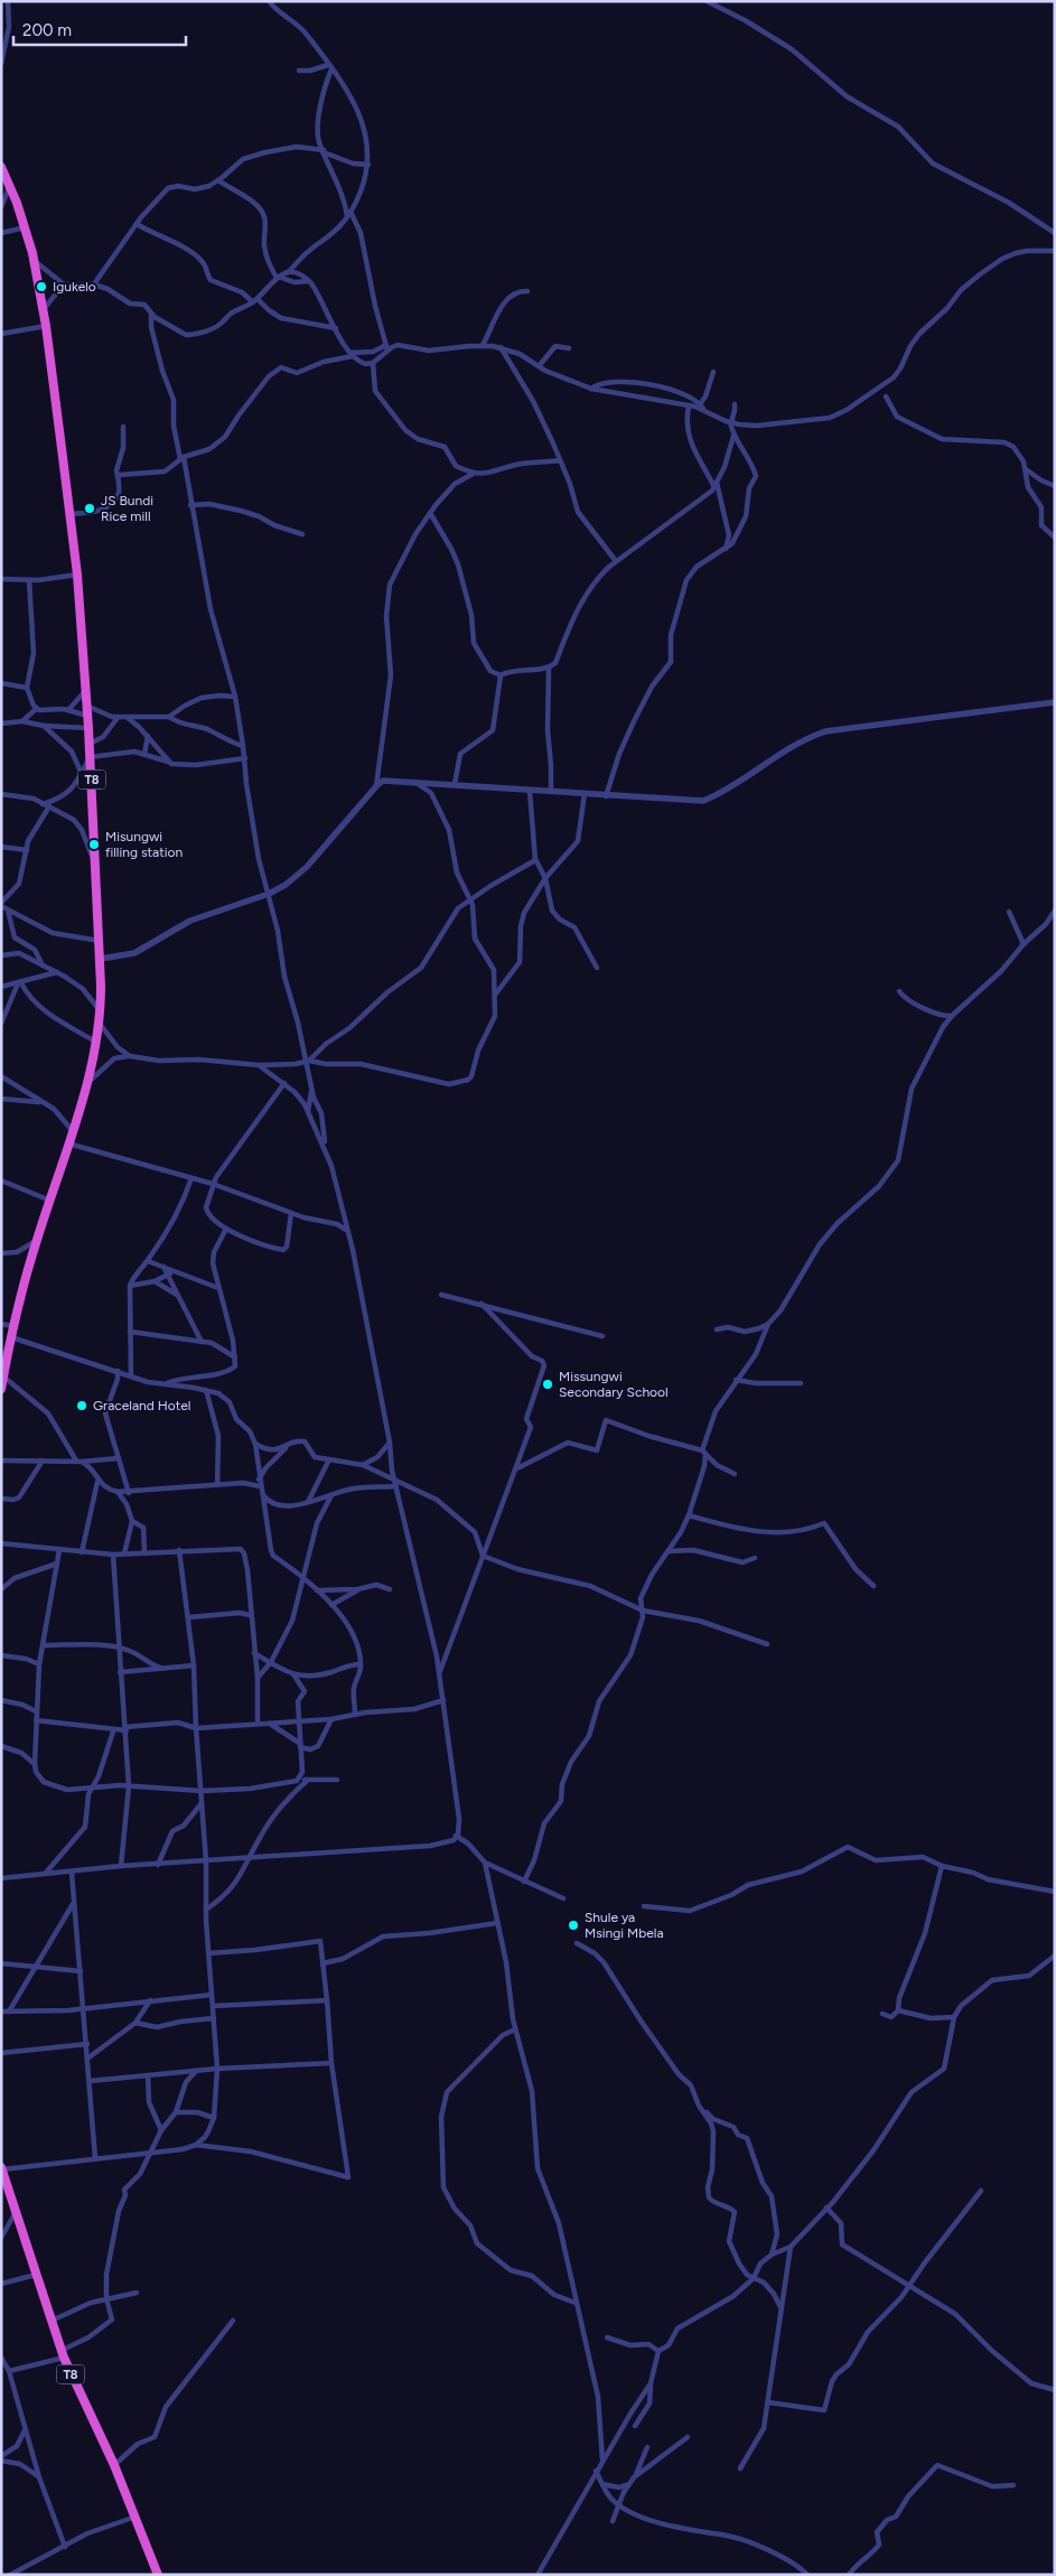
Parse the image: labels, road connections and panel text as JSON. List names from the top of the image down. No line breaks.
{"streets":{"highway":["T8"]},"places":["Igukelo","JS Bundi Rice mill","Misungwi filling station","Missungwi Secondary School","Graceland Hotel","Shule ya Msingi Mbela"],"scale_bar":"200 m"}
